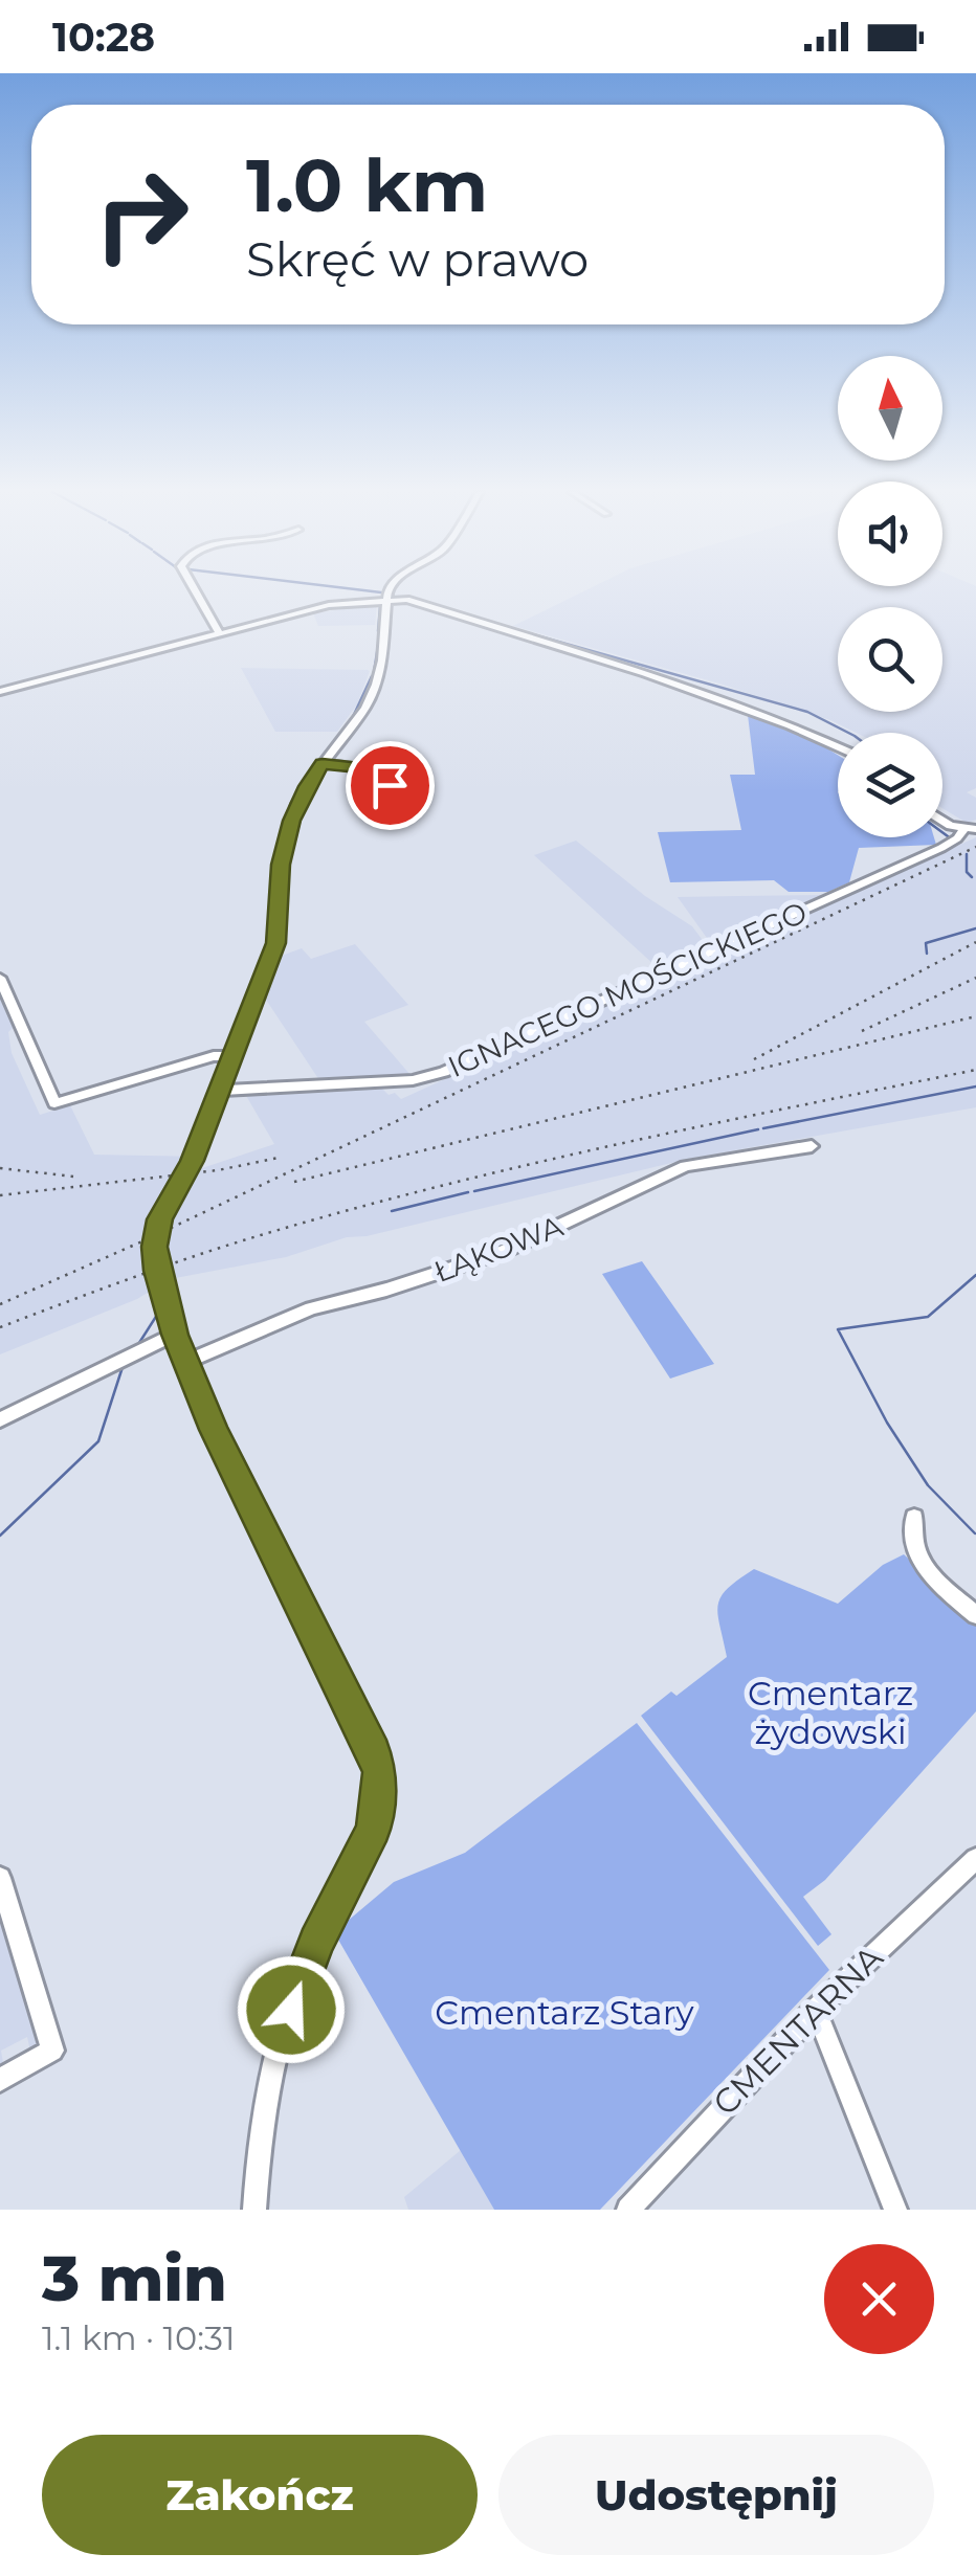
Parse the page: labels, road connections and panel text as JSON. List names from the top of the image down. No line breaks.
{"streets":{"street":["IGNACEGO MOŚCICKIEGO","ŁĄKOWA","CMENTARNA"]},"parks":["Cmentarz żydowski","Cmentarz Stary"],"north":"top","page":{"status":"10:28","turn":["1.0 km","Skręć w prawo"],"heading":["3 min","1.1 km · 10:31"],"buttons":["Zakończ","Udostępnij"]}}
